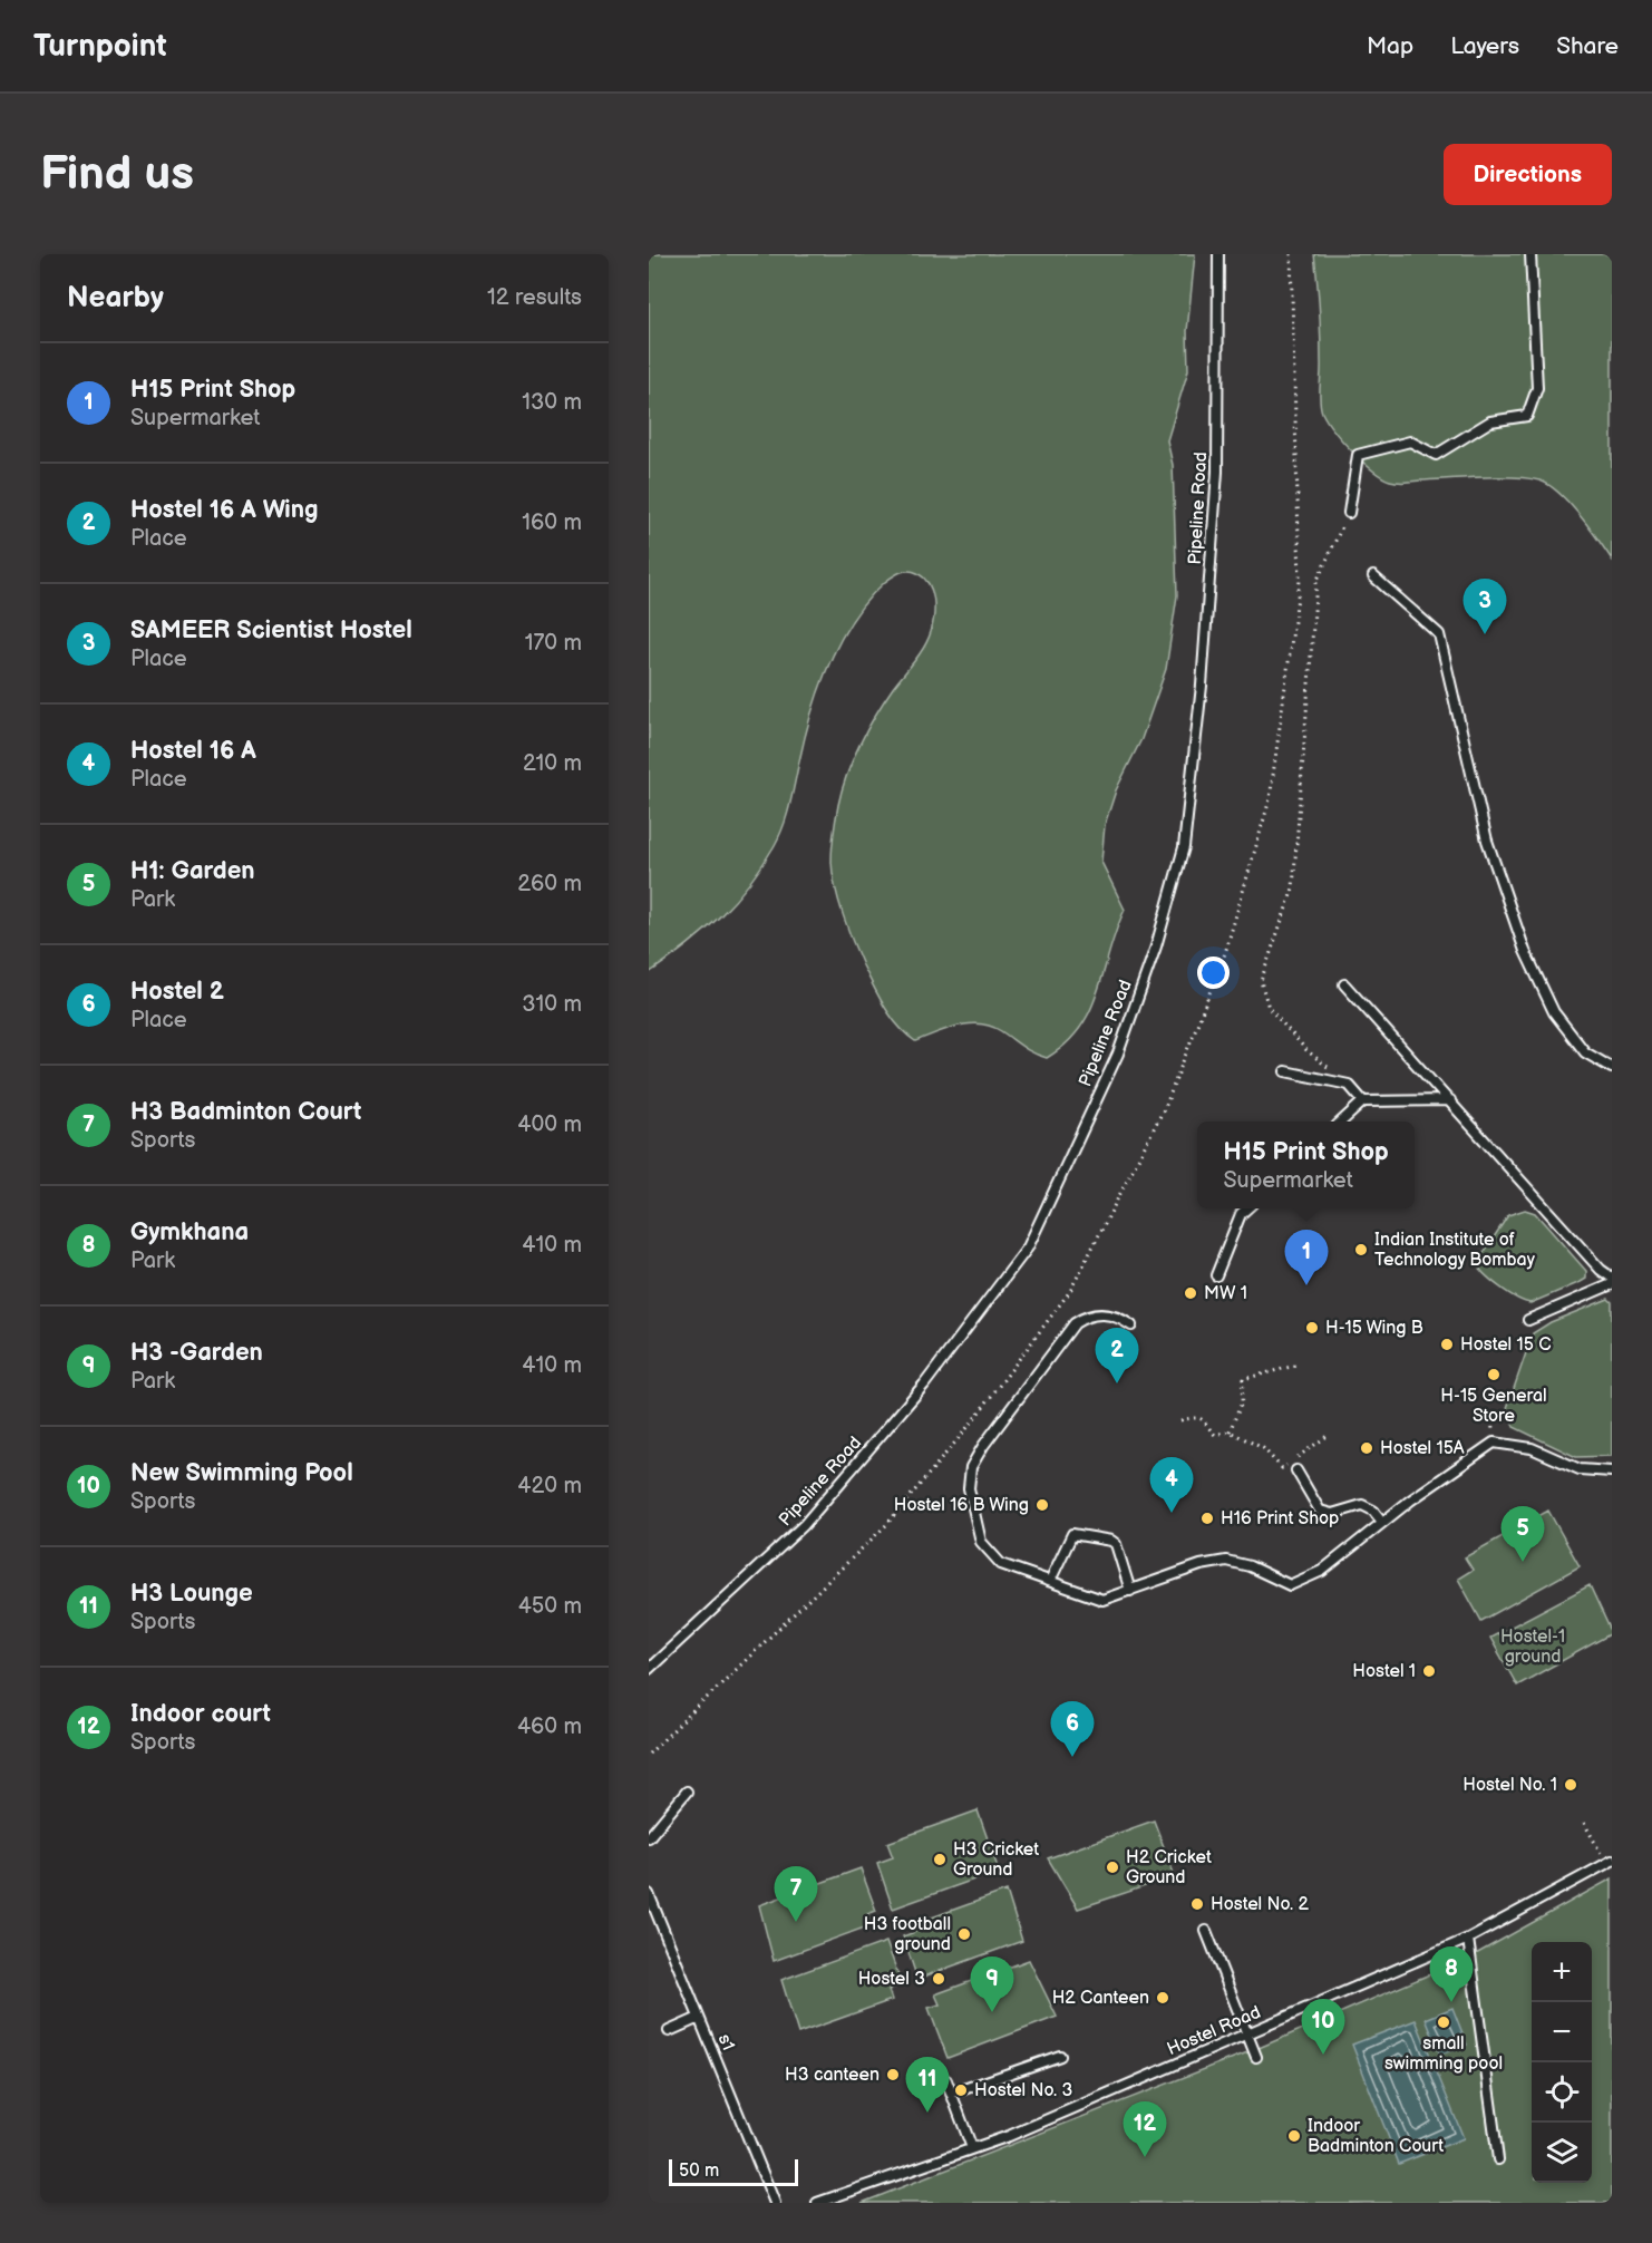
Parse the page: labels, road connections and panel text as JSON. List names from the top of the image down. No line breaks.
{"streets":{"lane":["Pipeline Road","Hostel Road","s1"]},"parks":["Hostel-1 ground"],"places":["Indian Institute of Technology Bombay","MW 1","H-15 Wing B","Hostel 15 C","H-15 General Store","Hostel 15A","Hostel 16 B Wing","H16 Print Shop","Hostel 1","Hostel No. 1","H3 Cricket Ground","H2 Cricket Ground","Hostel No. 2","H3 football ground","Hostel 3","H2 Canteen","small swimming pool","H3 canteen","Hostel No. 3","Indoor Badminton Court"],"scale_bar":"50 m","page":{"header":"Turnpoint","nav":["Map","Layers","Share"],"buttons":"Directions","title":"Find us","heading":["Nearby","12 results"],"list":[{"mark":"1","name":"H15 Print Shop","note":"Supermarket","value":"130 m"},{"mark":"2","name":"Hostel 16 A Wing","note":"Place","value":"160 m"},{"mark":"3","name":"SAMEER Scientist Hostel","note":"Place","value":"170 m"},{"mark":"4","name":"Hostel 16 A","note":"Place","value":"210 m"},{"mark":"5","name":"H1: Garden","note":"Park","value":"260 m"},{"mark":"6","name":"Hostel 2","note":"Place","value":"310 m"},{"mark":"7","name":"H3 Badminton Court","note":"Sports","value":"400 m"},{"mark":"8","name":"Gymkhana","note":"Park","value":"410 m"},{"mark":"9","name":"H3 -Garden","note":"Park","value":"410 m"},{"mark":"10","name":"New Swimming Pool","note":"Sports","value":"420 m"},{"mark":"11","name":"H3 Lounge","note":"Sports","value":"450 m"},{"mark":"12","name":"Indoor court","note":"Sports","value":"460 m"}],"pins":["3","1","2","4","5","6","7","8","9","10","11","12"],"popup":["H15 Print Shop","Supermarket"],"map_buttons":["+","−"],"scale":"50 m"}}
